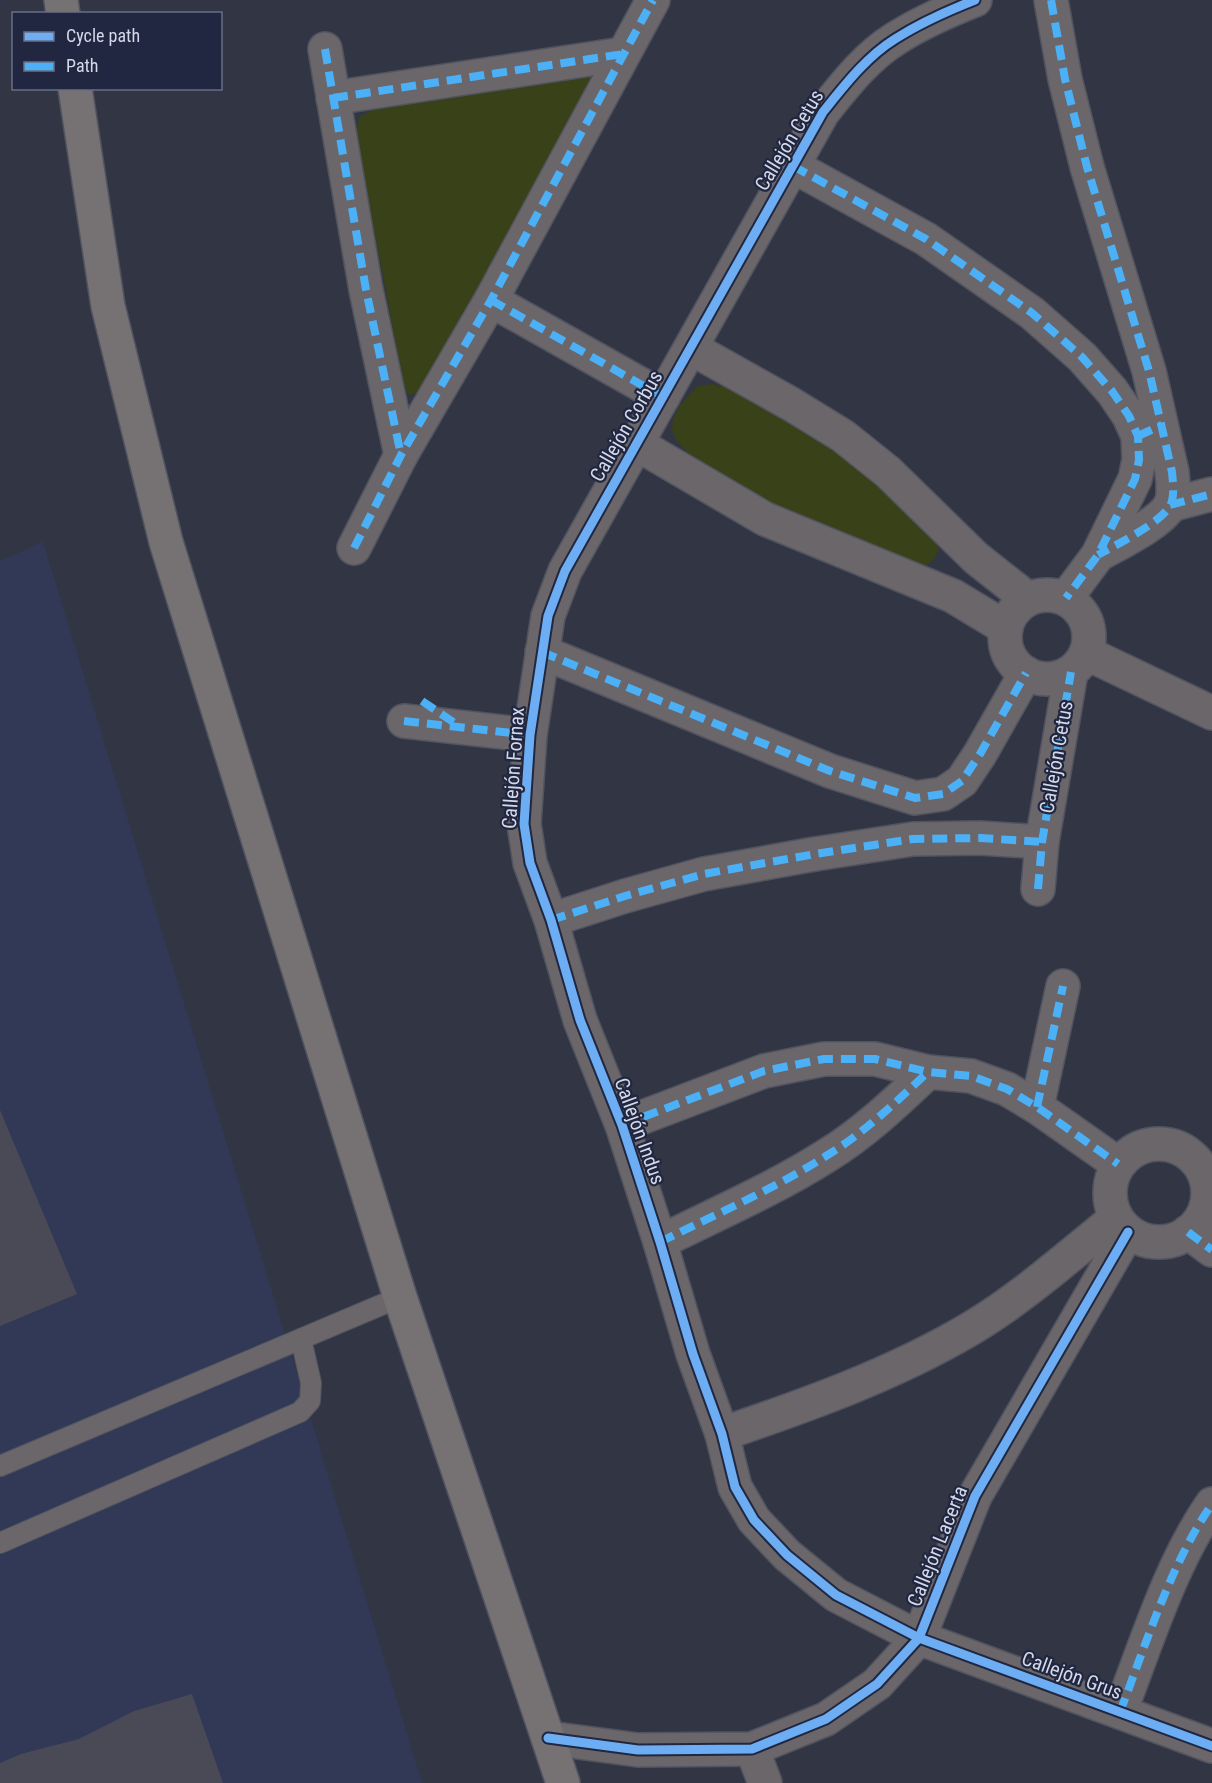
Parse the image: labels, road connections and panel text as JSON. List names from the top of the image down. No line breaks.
{"streets":{"street":["Callejón Cetus","Callejón Corbus","Callejón Fornax","Callejón Indus","Callejón Lacerta","Callejón Grus"]},"crossings":[["Callejón Cetus","Callejón Corbus"],["Callejón Corbus","Callejón Fornax"],["Callejón Fornax","Callejón Indus"],["Callejón Indus","Callejón Lacerta"],["Callejón Lacerta","Callejón Grus"]],"legend":["Cycle path","Path"]}
